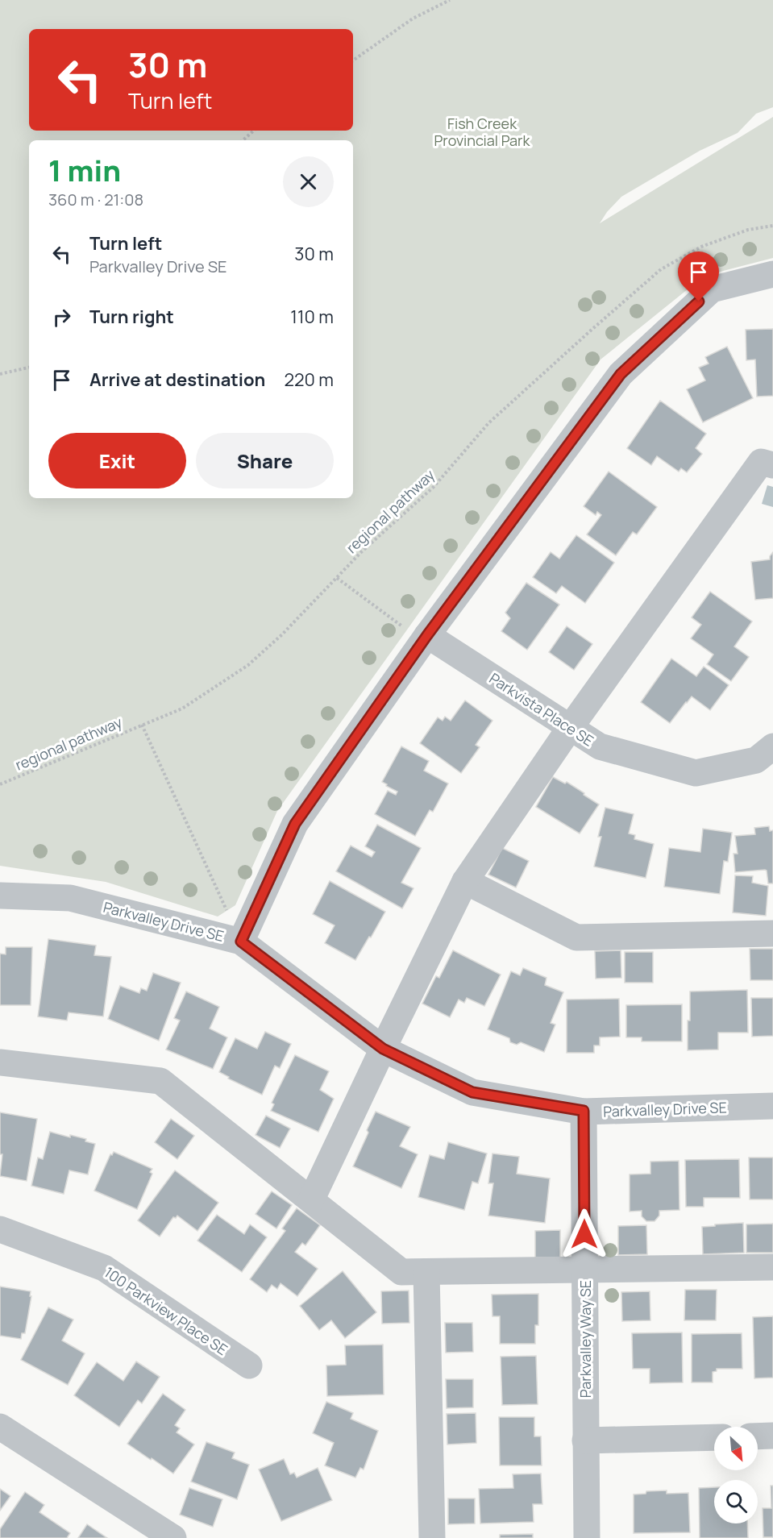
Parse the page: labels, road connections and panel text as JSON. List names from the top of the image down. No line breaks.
{"streets":{"street":["Parkvista Place SE","Parkvalley Drive SE","100 Parkview Place SE","Parkvalley Way SE"],"path":["regional pathway"]},"crossings":[["Parkvalley Drive SE","Parkvalley Way SE"]],"parks":["Fish Creek Provincial Park"],"north":"bottom right","page":{"turn":["30 m","Turn left"],"heading":["1 min","360 m · 21:08"],"list":[{"name":"Turn left","note":"Parkvalley Drive SE","value":"30 m"},{"name":"Turn right","value":"110 m"},{"name":"Arrive at destination","value":"220 m"}],"buttons":["Exit","Share"]}}
